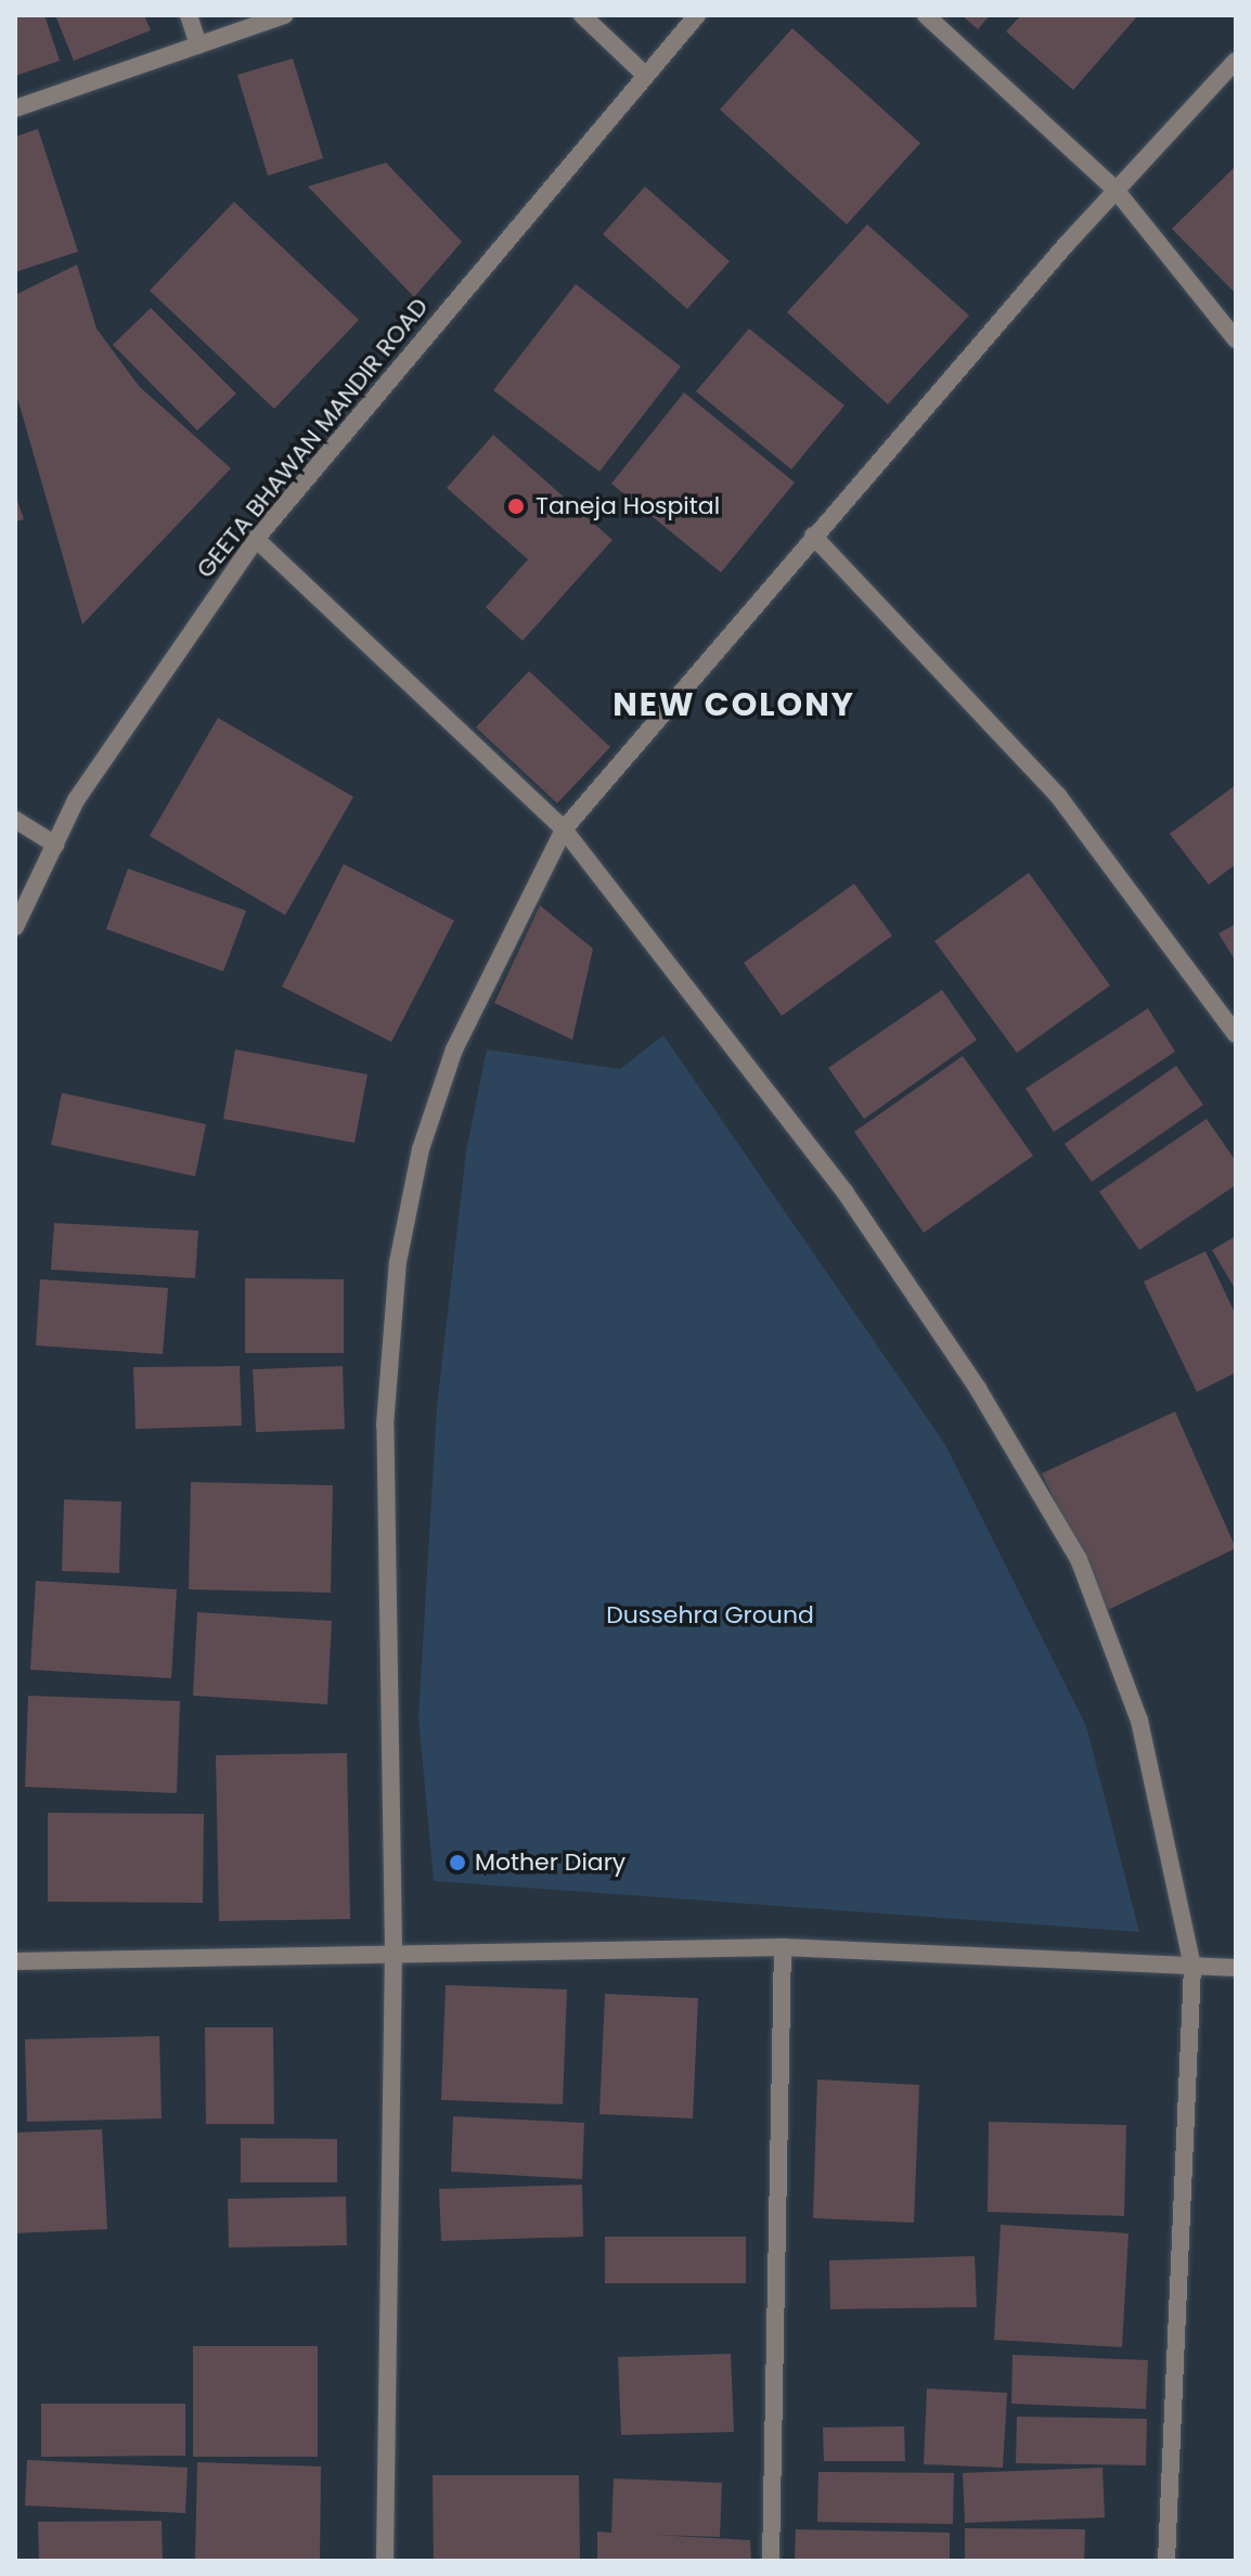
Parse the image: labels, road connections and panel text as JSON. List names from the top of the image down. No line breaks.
{"streets":{"street":["GEETA BHAWAN MANDIR ROAD"]},"districts":["NEW COLONY"],"parks":["Dussehra Ground"],"places":["Taneja Hospital","Mother Diary"]}
